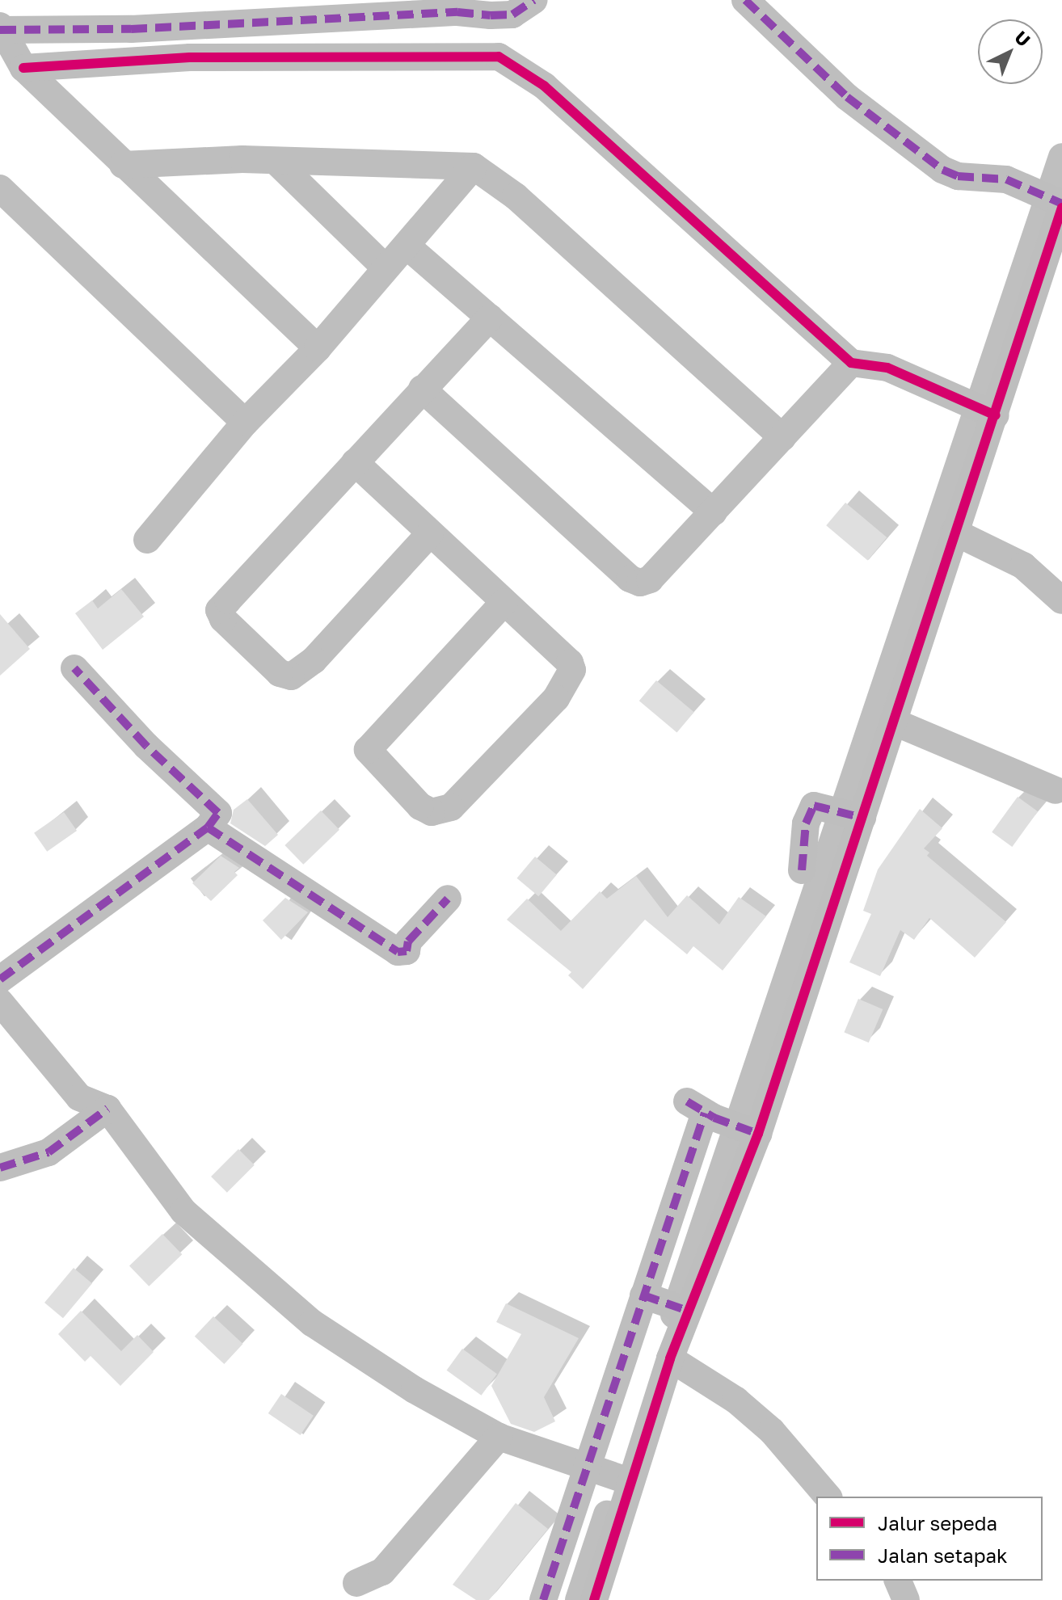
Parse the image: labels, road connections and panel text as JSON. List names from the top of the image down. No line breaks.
{"legend":["Jalur sepeda","Jalan setapak"],"north":"top right"}
